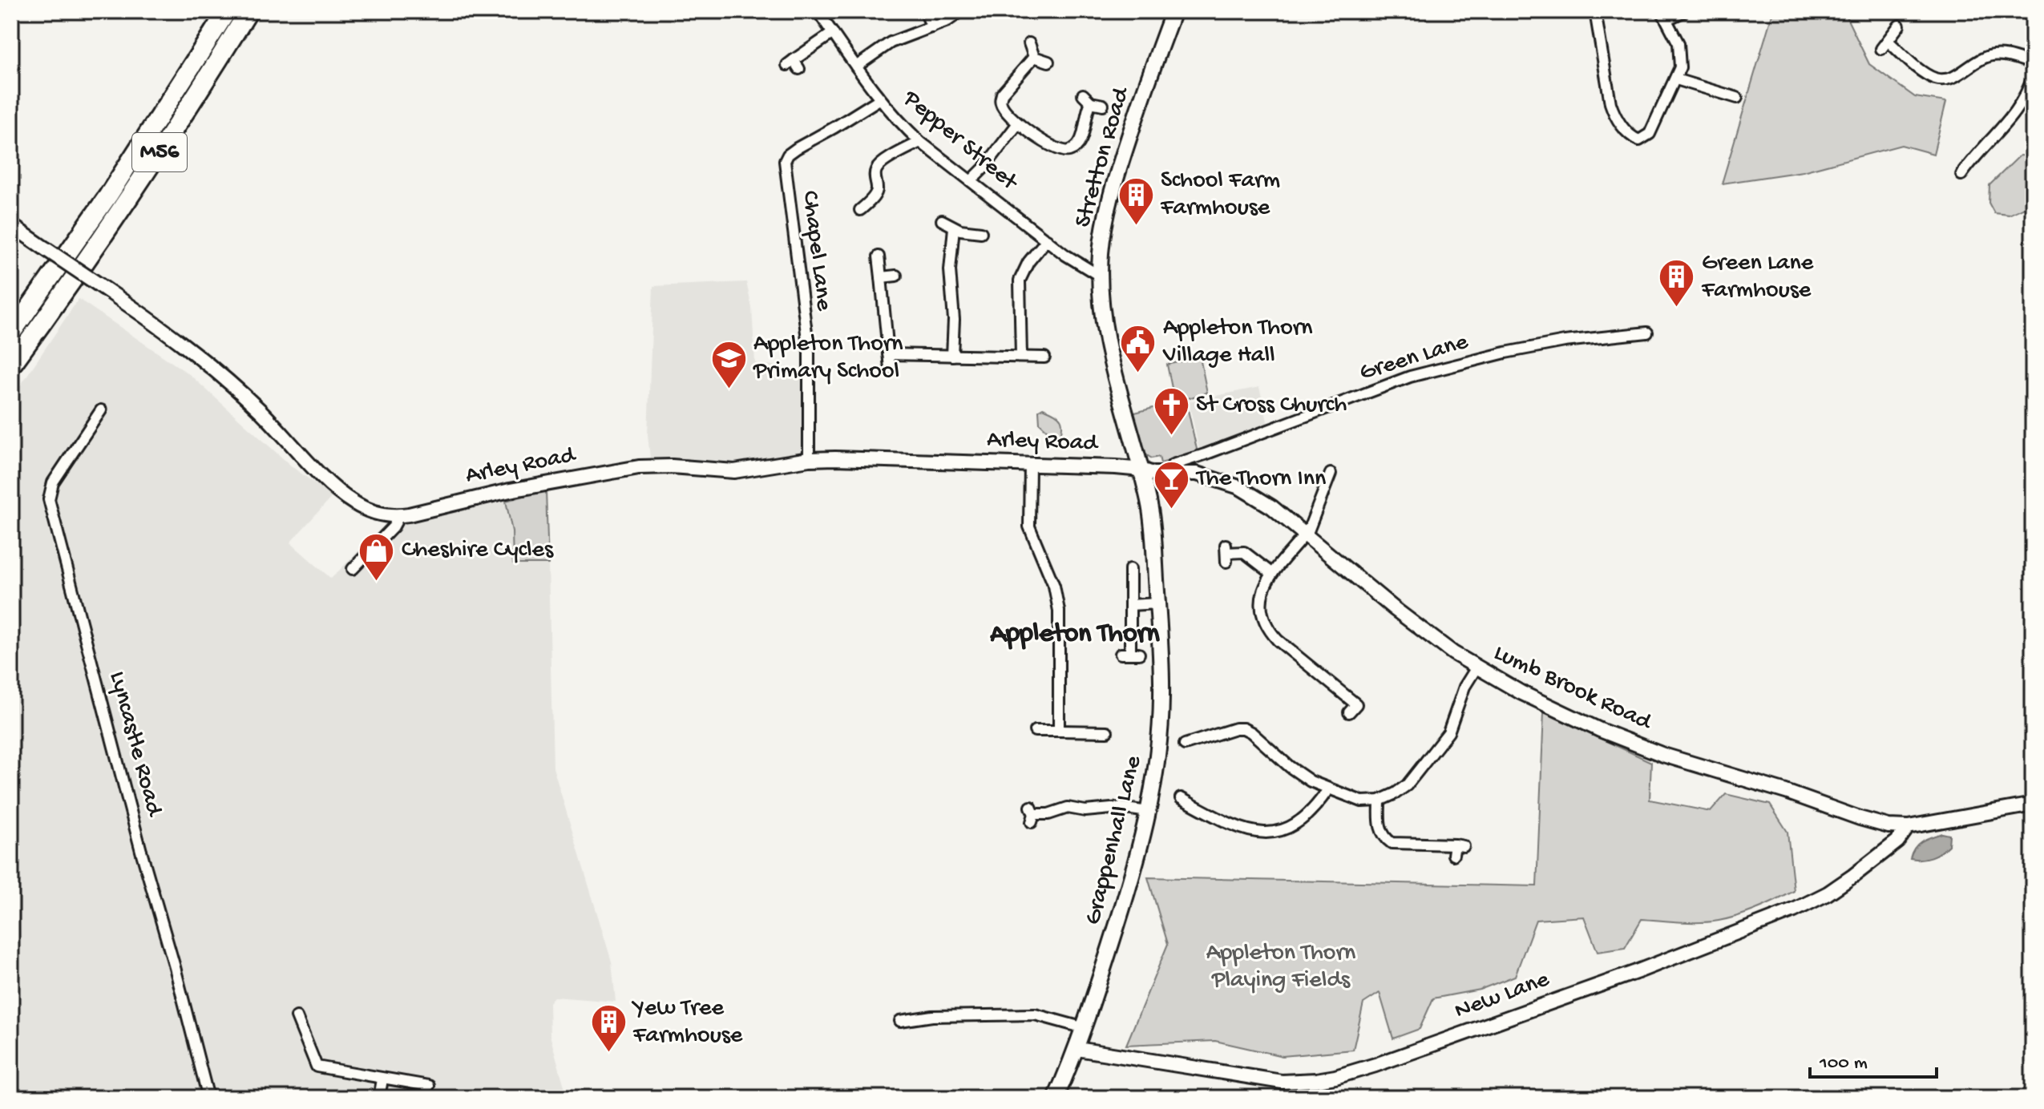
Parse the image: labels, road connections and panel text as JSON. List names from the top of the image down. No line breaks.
{"streets":{"highway":["M56"],"main road":["Stretton Road","Grappenhall Lane"],"street":["Pepper Street","Chapel Lane","Green Lane","Arley Road","Lumb Brook Road","Lyncastle Road","New Lane"]},"crossings":[["Pepper Street","Stretton Road"],["Pepper Street","Chapel Lane"],["Stretton Road","Arley Road"],["Stretton Road","Lumb Brook Road"],["Stretton Road","Grappenhall Lane"],["Chapel Lane","Arley Road"],["Green Lane","Lumb Brook Road"],["Arley Road","Lumb Brook Road"],["Arley Road","Grappenhall Lane"],["Lumb Brook Road","Grappenhall Lane"],["Lumb Brook Road","New Lane"],["Grappenhall Lane","New Lane"]],"districts":["Appleton Thorn"],"parks":["Appleton Thorn Playing Fields"],"places":{"building":["School Farm Farmhouse","Green Lane Farmhouse","Yew Tree Farmhouse"],"public building":["Appleton Thorn Village Hall"],"school or university":["Appleton Thorn Primary School"],"church":["St Cross Church"],"bar":["The Thorn Inn"],"shop":["Cheshire Cycles"]},"scale_bar":"100 m"}
